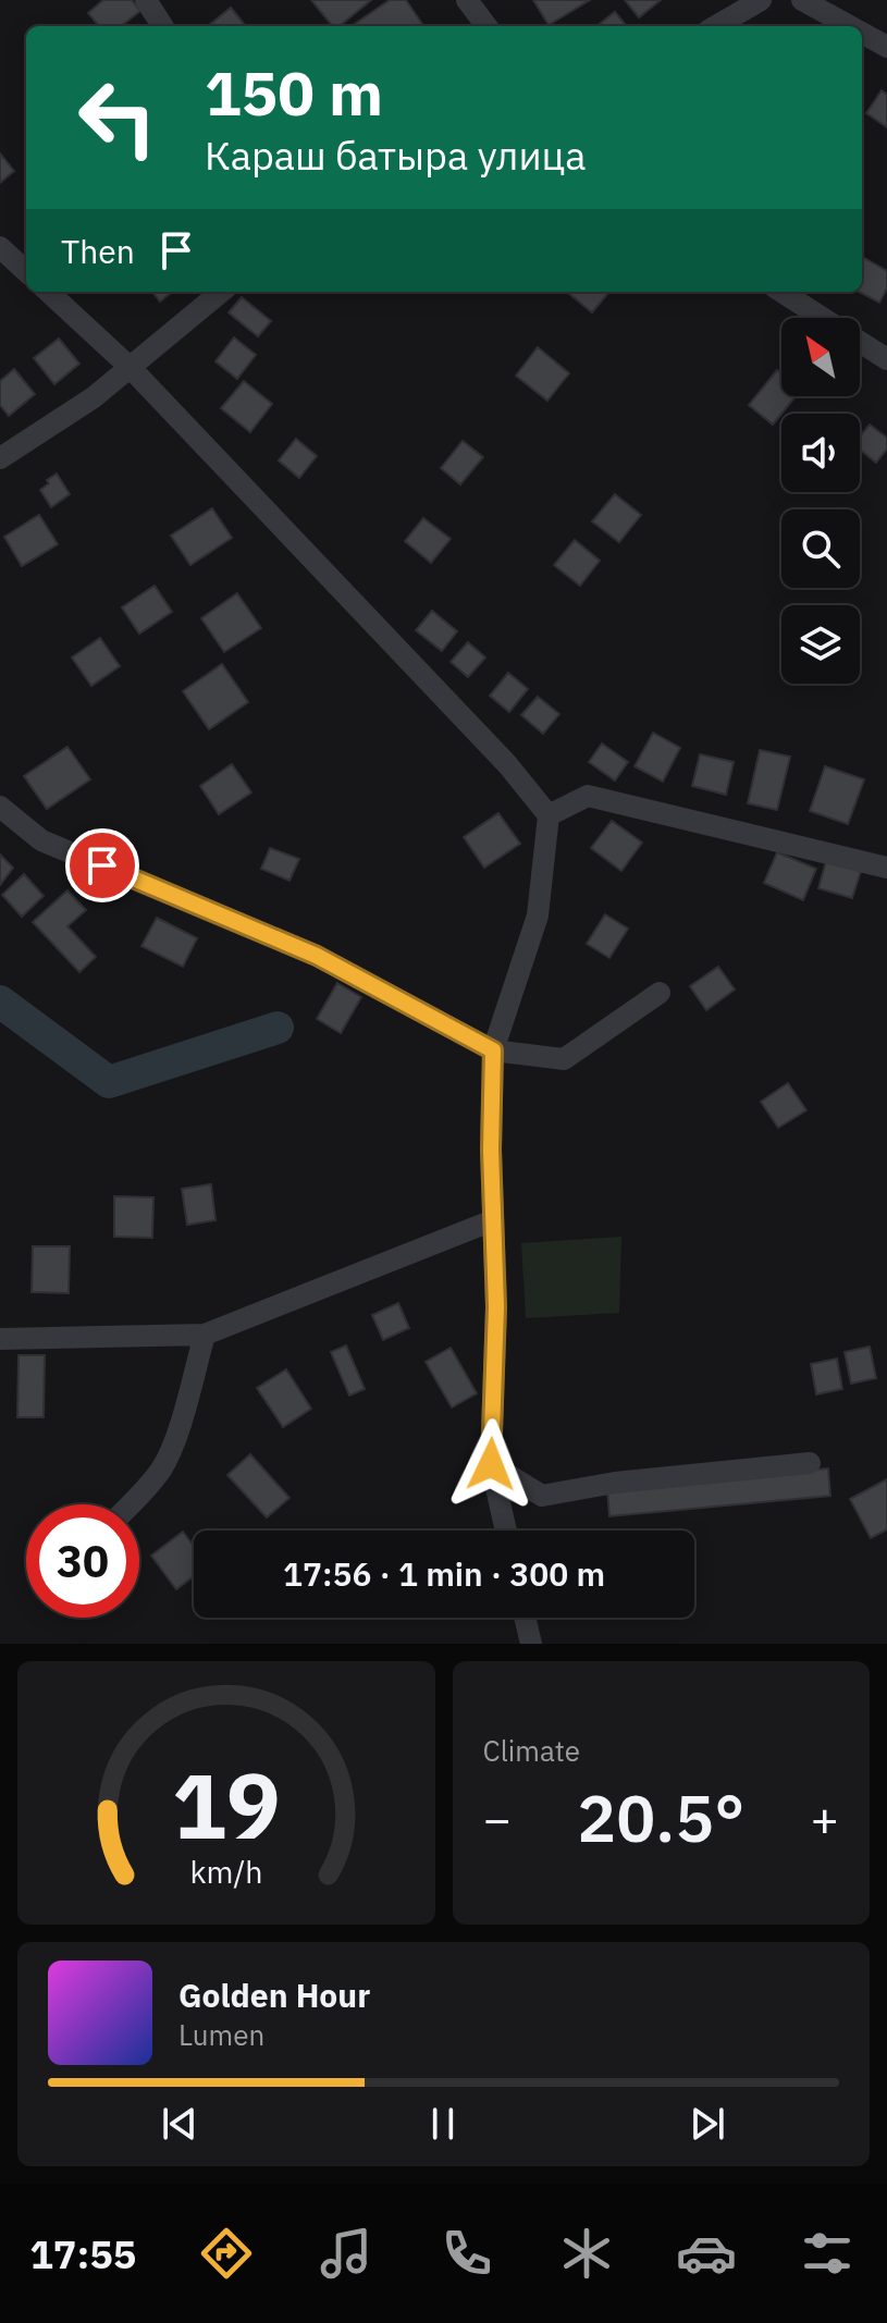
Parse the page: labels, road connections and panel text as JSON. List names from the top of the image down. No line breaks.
{"north":"top left","page":{"turn":["150 m","Караш батыра улица"],"then":"Then","limit":"30","trip":"17:56 · 1 min · 300 m","tile":"Climate","heat":["−","20.5°","+"],"song":["Golden Hour","Lumen"],"tabs":"17:55","gauge":["19","km/h"]}}
